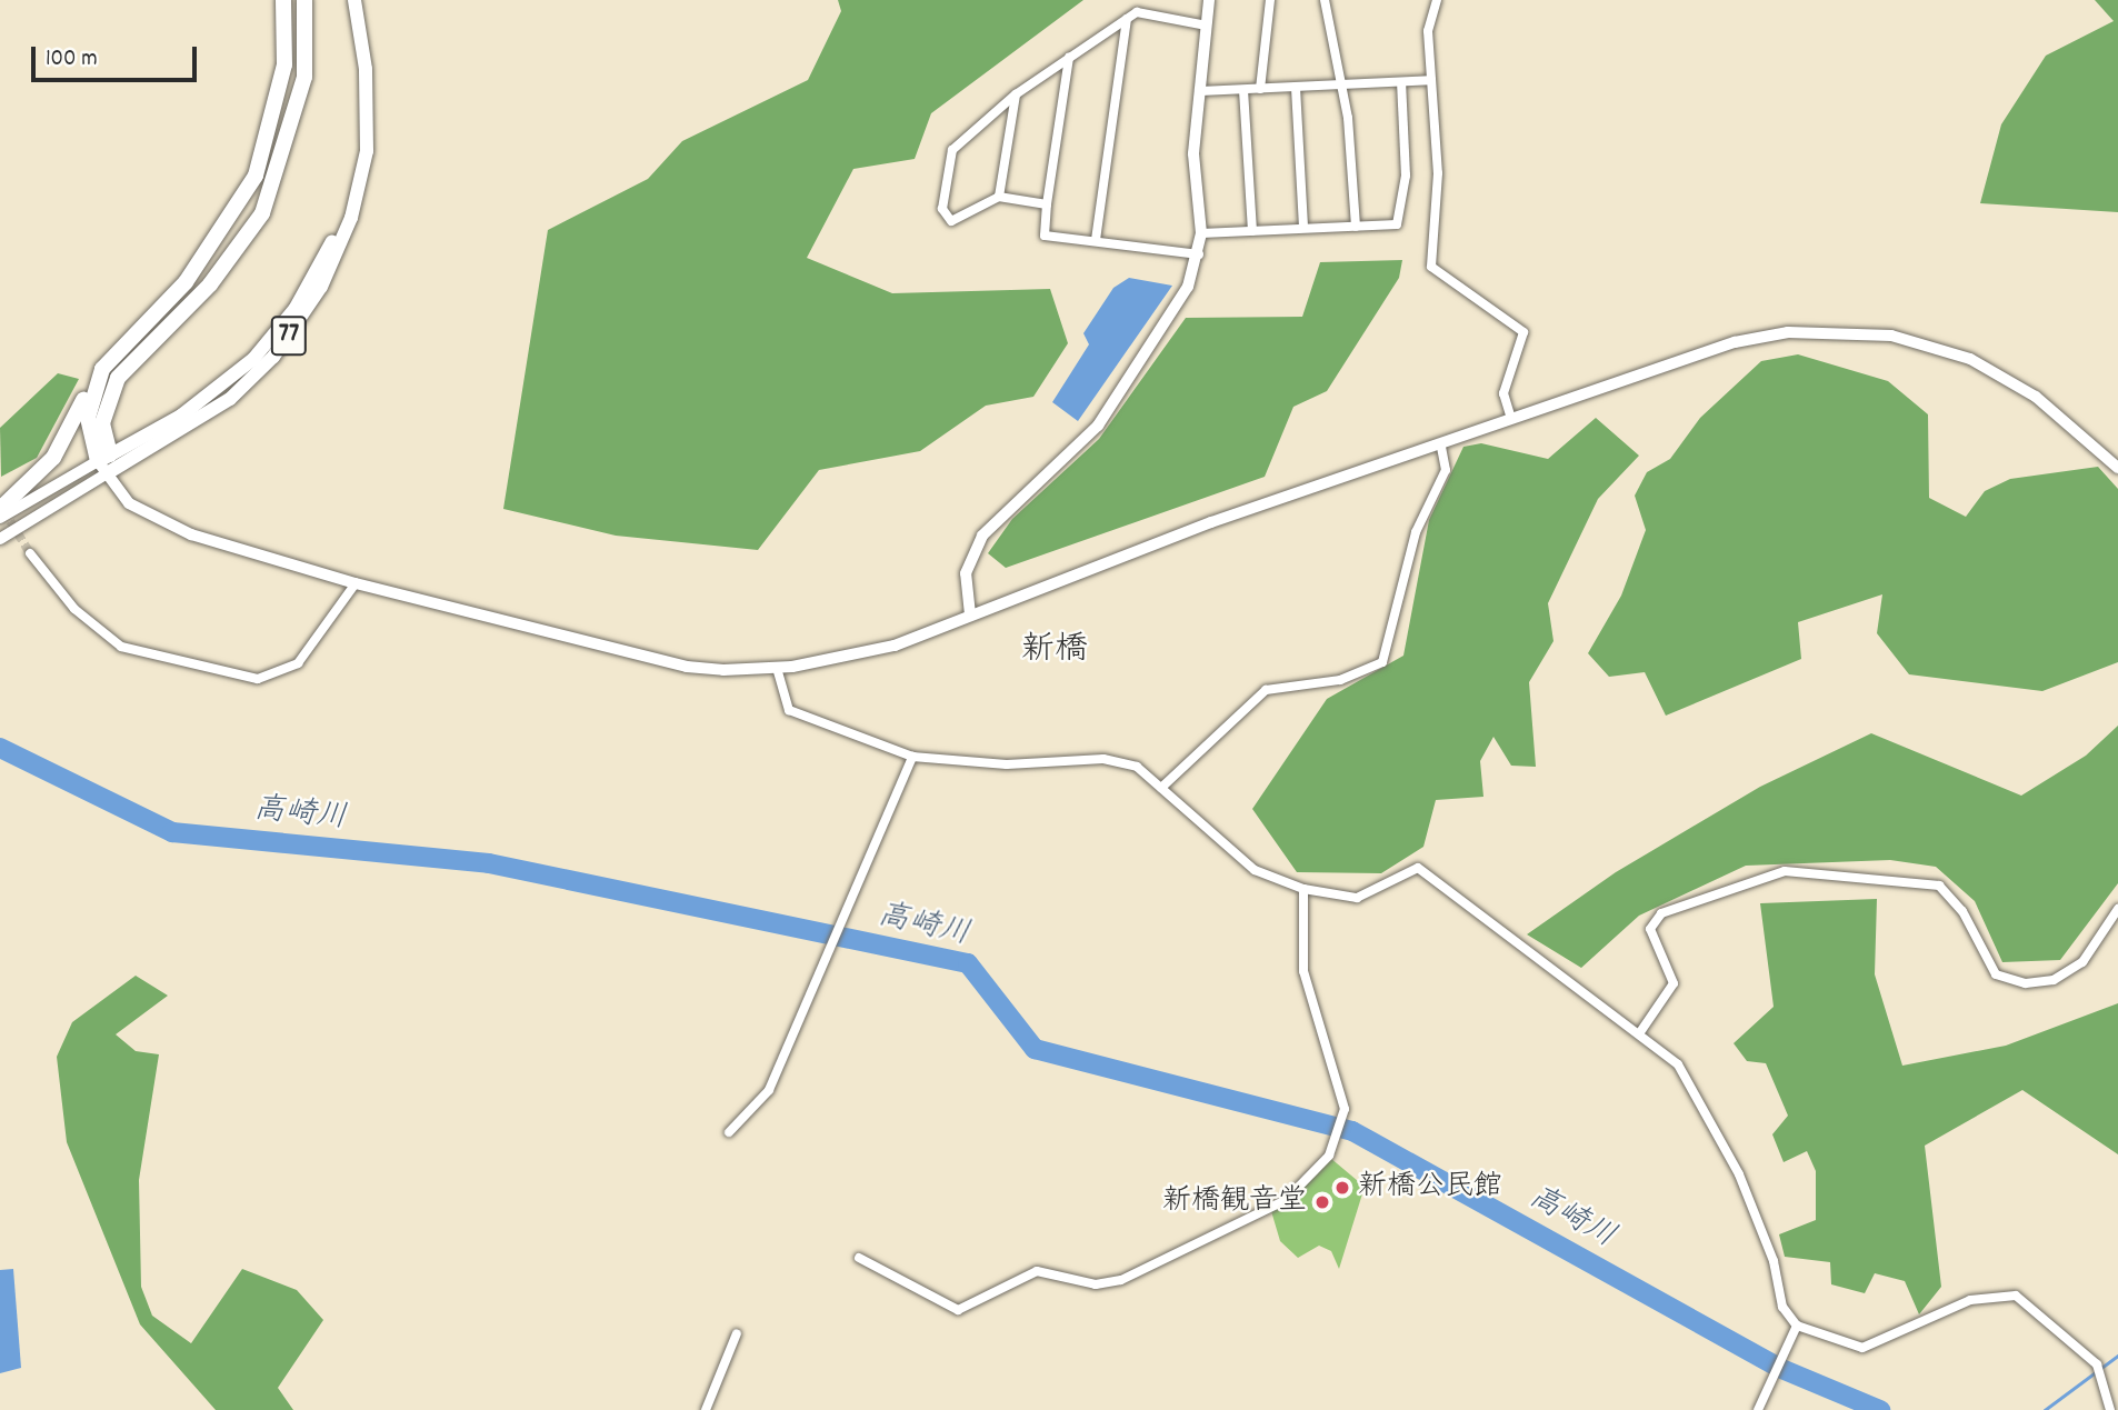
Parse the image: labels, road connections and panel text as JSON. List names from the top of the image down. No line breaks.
{"streets":{"main road":["77"]},"districts":["新橋"],"water":["高崎川"],"places":["新橋公民館","新橋観音堂"],"scale_bar":"100 m"}
